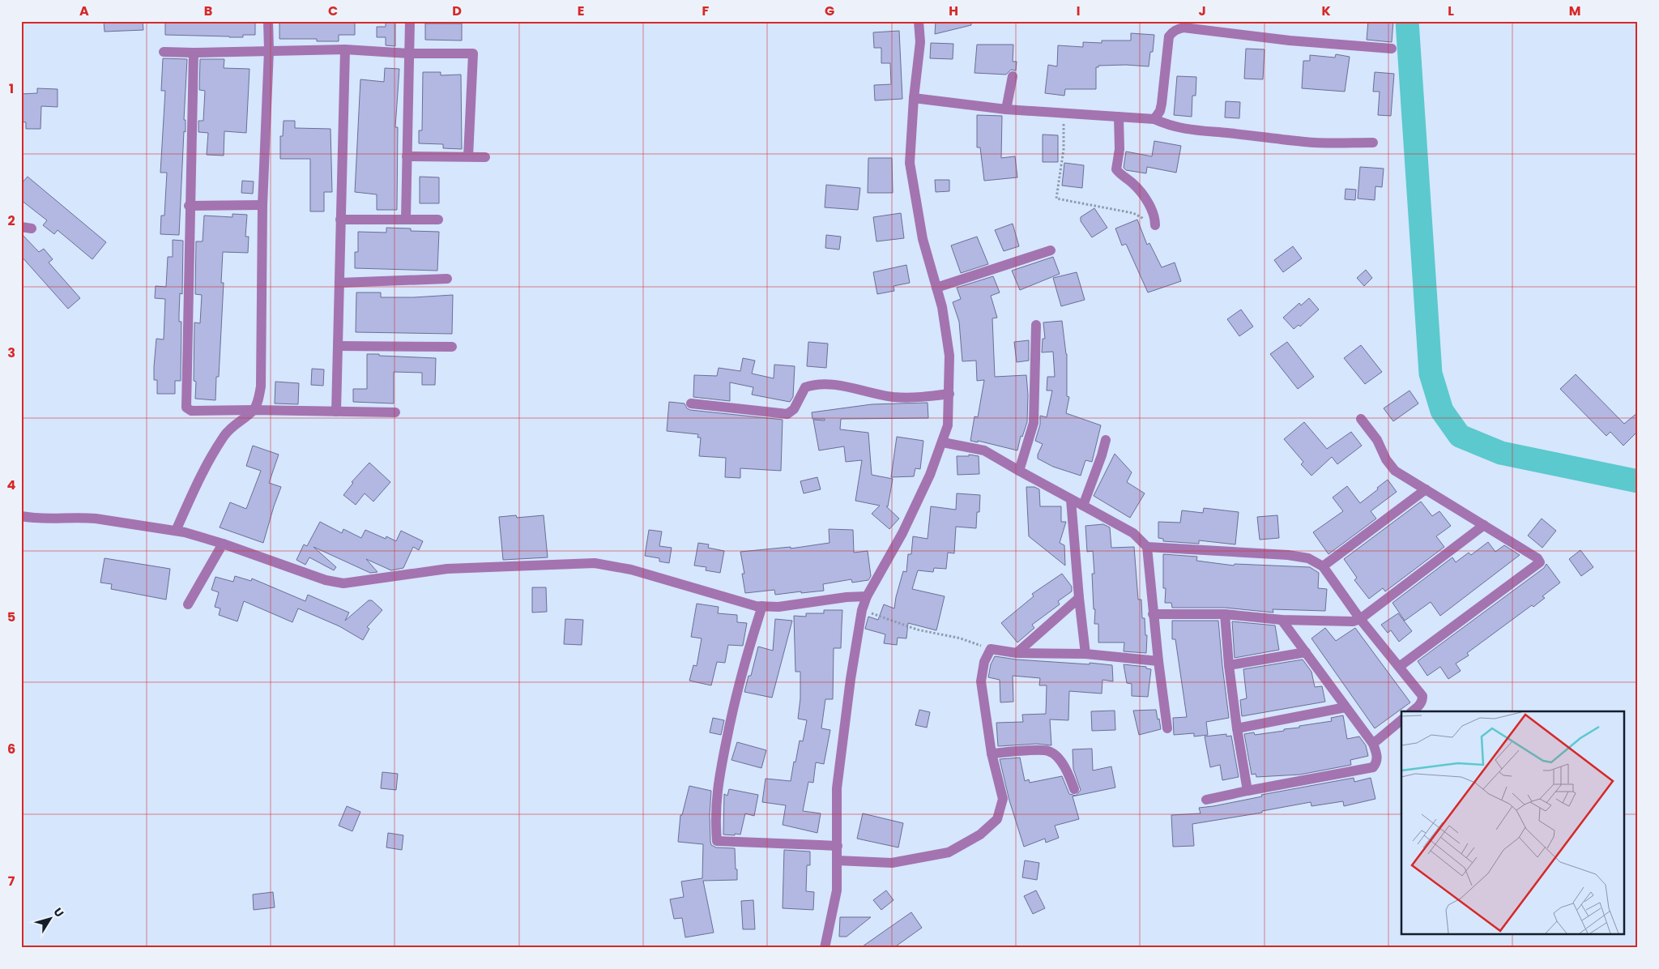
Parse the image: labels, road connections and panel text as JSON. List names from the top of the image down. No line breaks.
{"north":"top right","grid":{"columns":["A","B","C","D","E","F","G","H","I","J","K","L","M"],"rows":["1","2","3","4","5","6","7"]}}
